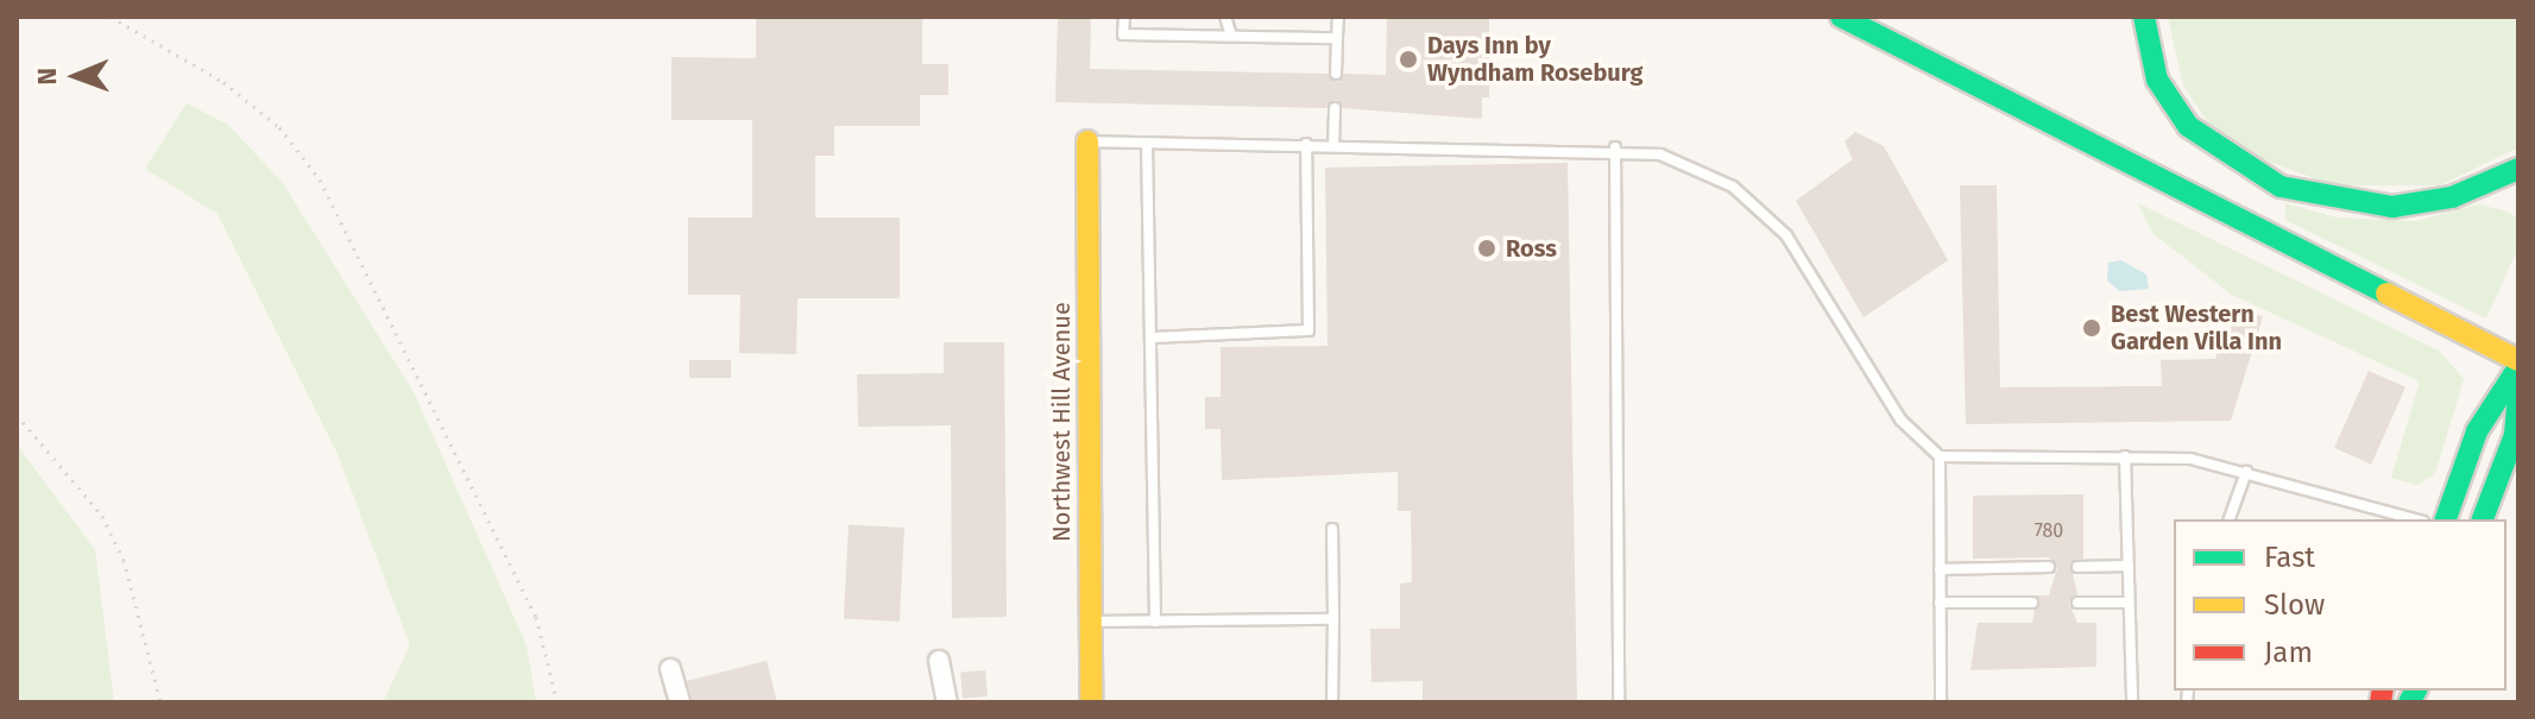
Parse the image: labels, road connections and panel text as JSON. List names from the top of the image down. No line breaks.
{"streets":{"main road":["Northwest Hill Avenue"]},"places":["Days Inn by Wyndham Roseburg","Ross","Best Western Garden Villa Inn"],"house_numbers":["780"],"legend":["Fast","Slow","Jam"],"north":"left"}
